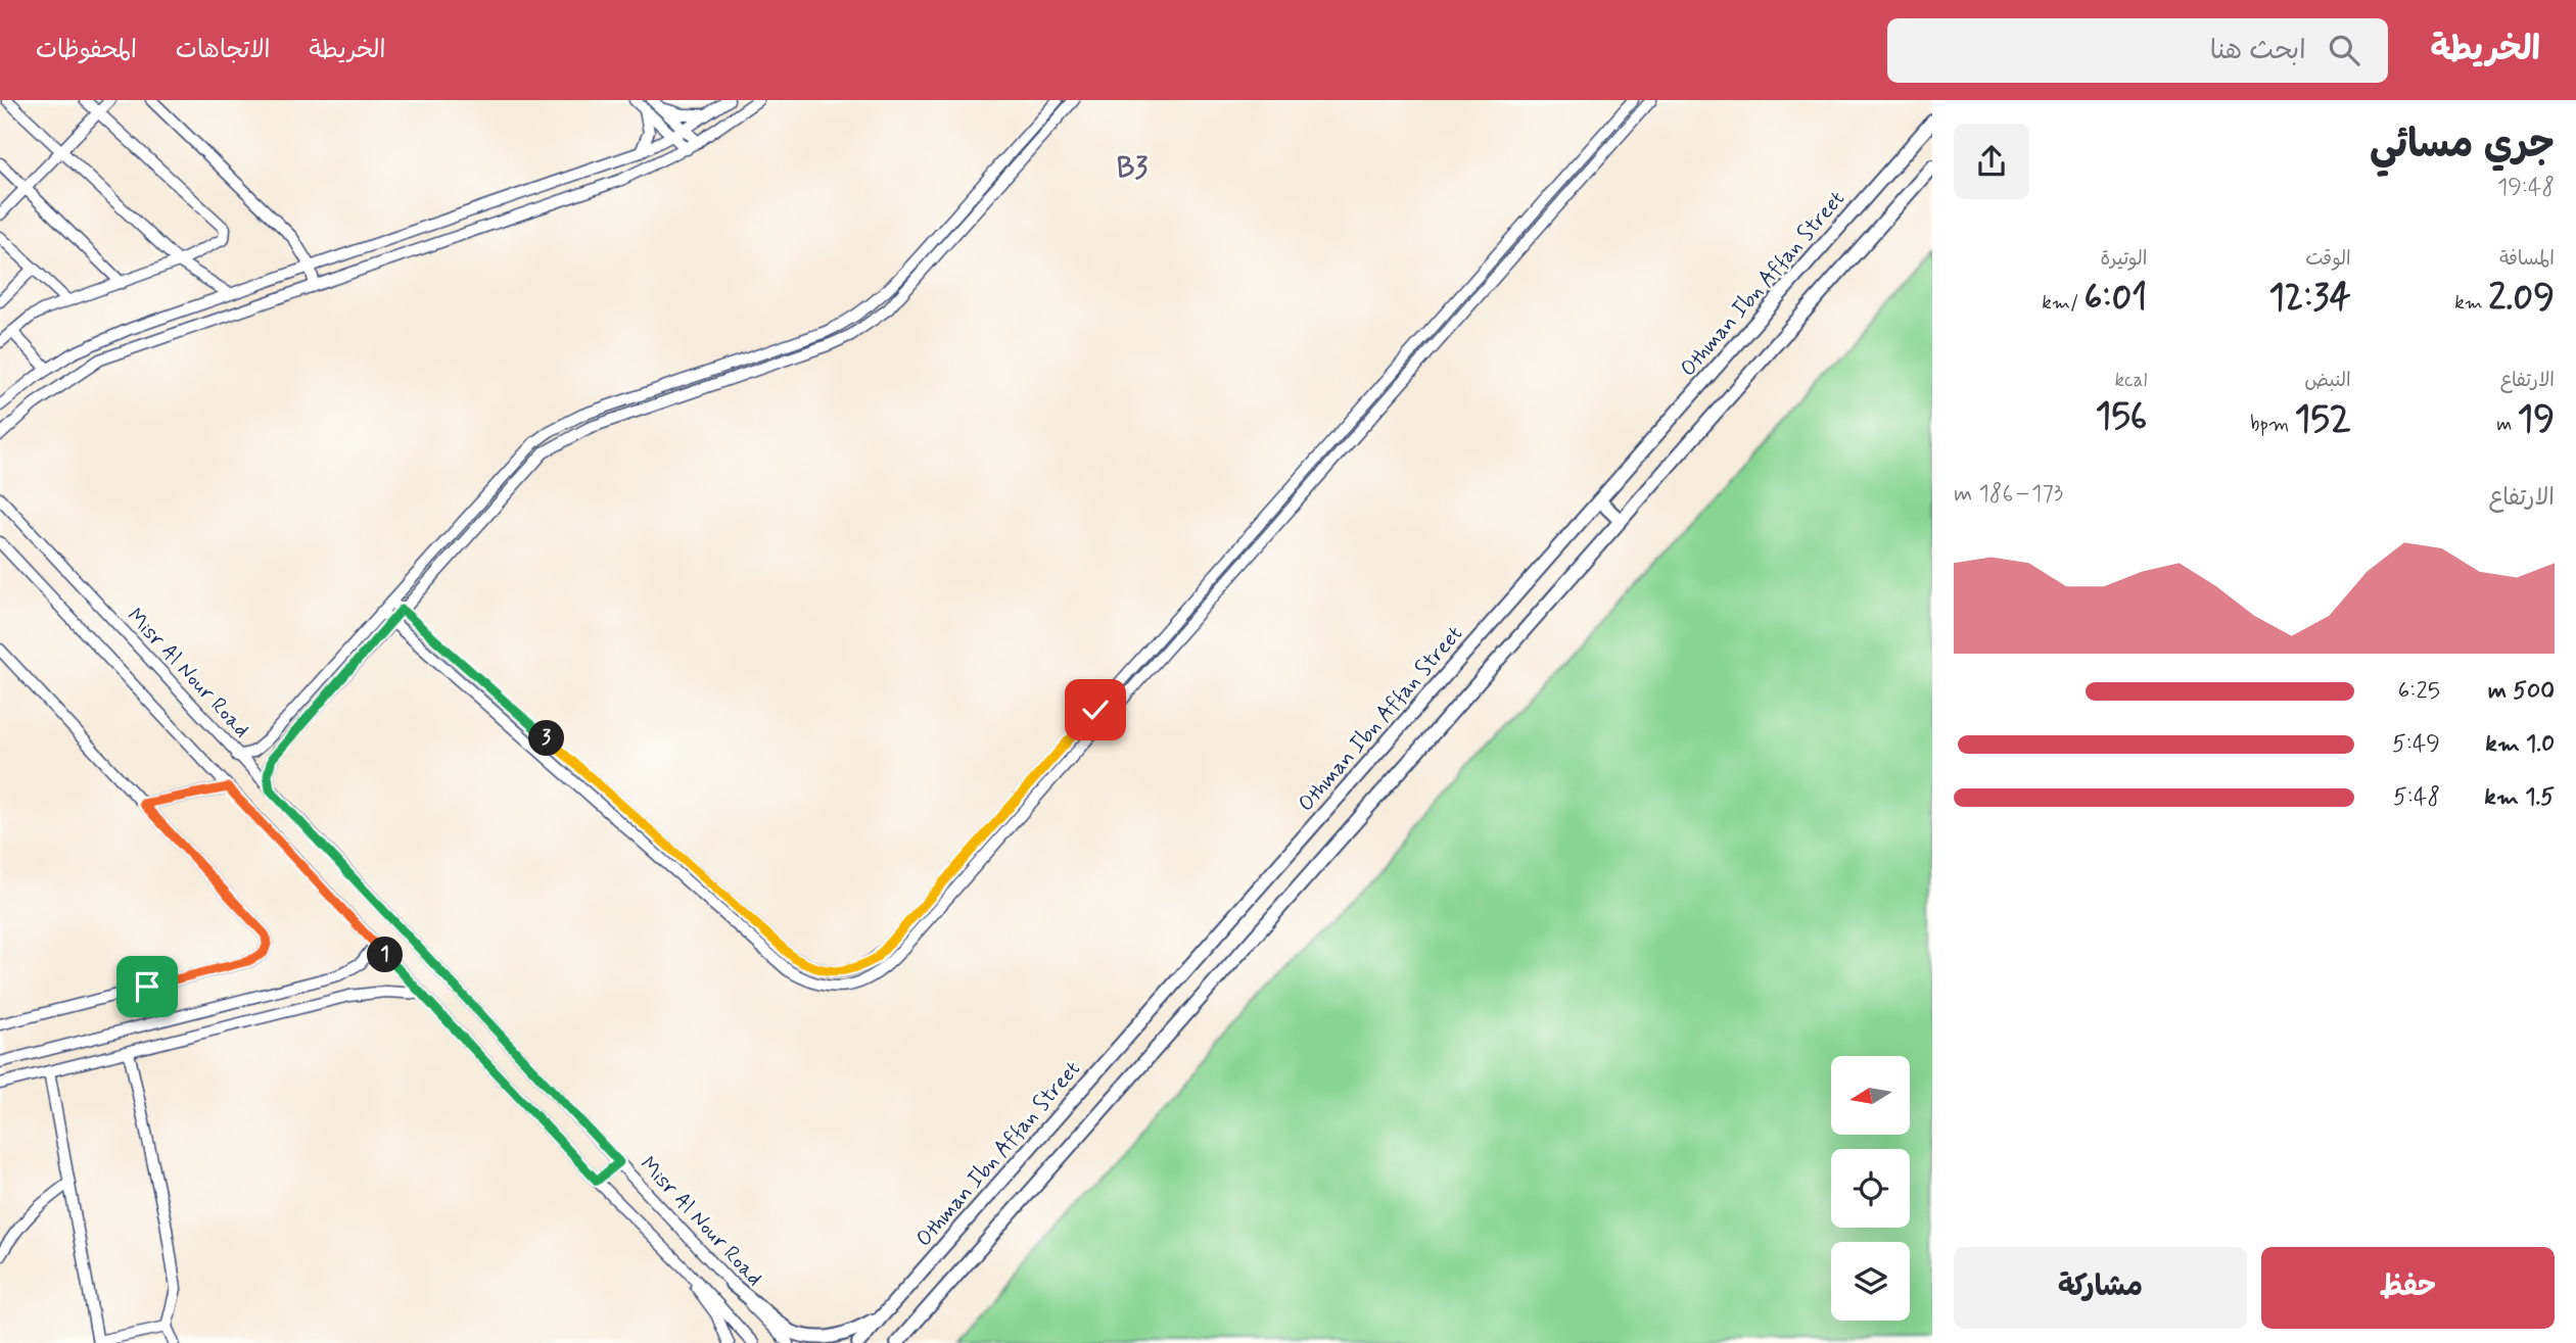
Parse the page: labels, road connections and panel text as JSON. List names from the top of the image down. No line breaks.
{"streets":{"main road":["Othman Ibn Affan Street"],"street":["Misr Al Nour Road"]},"districts":["B3"],"north":"left","page":{"header":"الخريطة","search":"ابحث هنا","nav":["الخريطة","الاتجاهات","المحفوظات"],"heading":["جري مسائي","19:48"],"stats":[["المسافة","2.09 km"],["الوقت","12:34"],["الوتيرة","6:01 /km"],["الارتفاع","19 m"],["النبض","152 bpm"],["kcal","156"]],"chart":["الارتفاع","173–186 m"],"list":[{"name":"500 m","note":"6:25"},{"name":"1.0 km","note":"5:49"},{"name":"1.5 km","note":"5:48"}],"pins":["3","1"],"buttons":["حفظ","مشاركة"]}}
